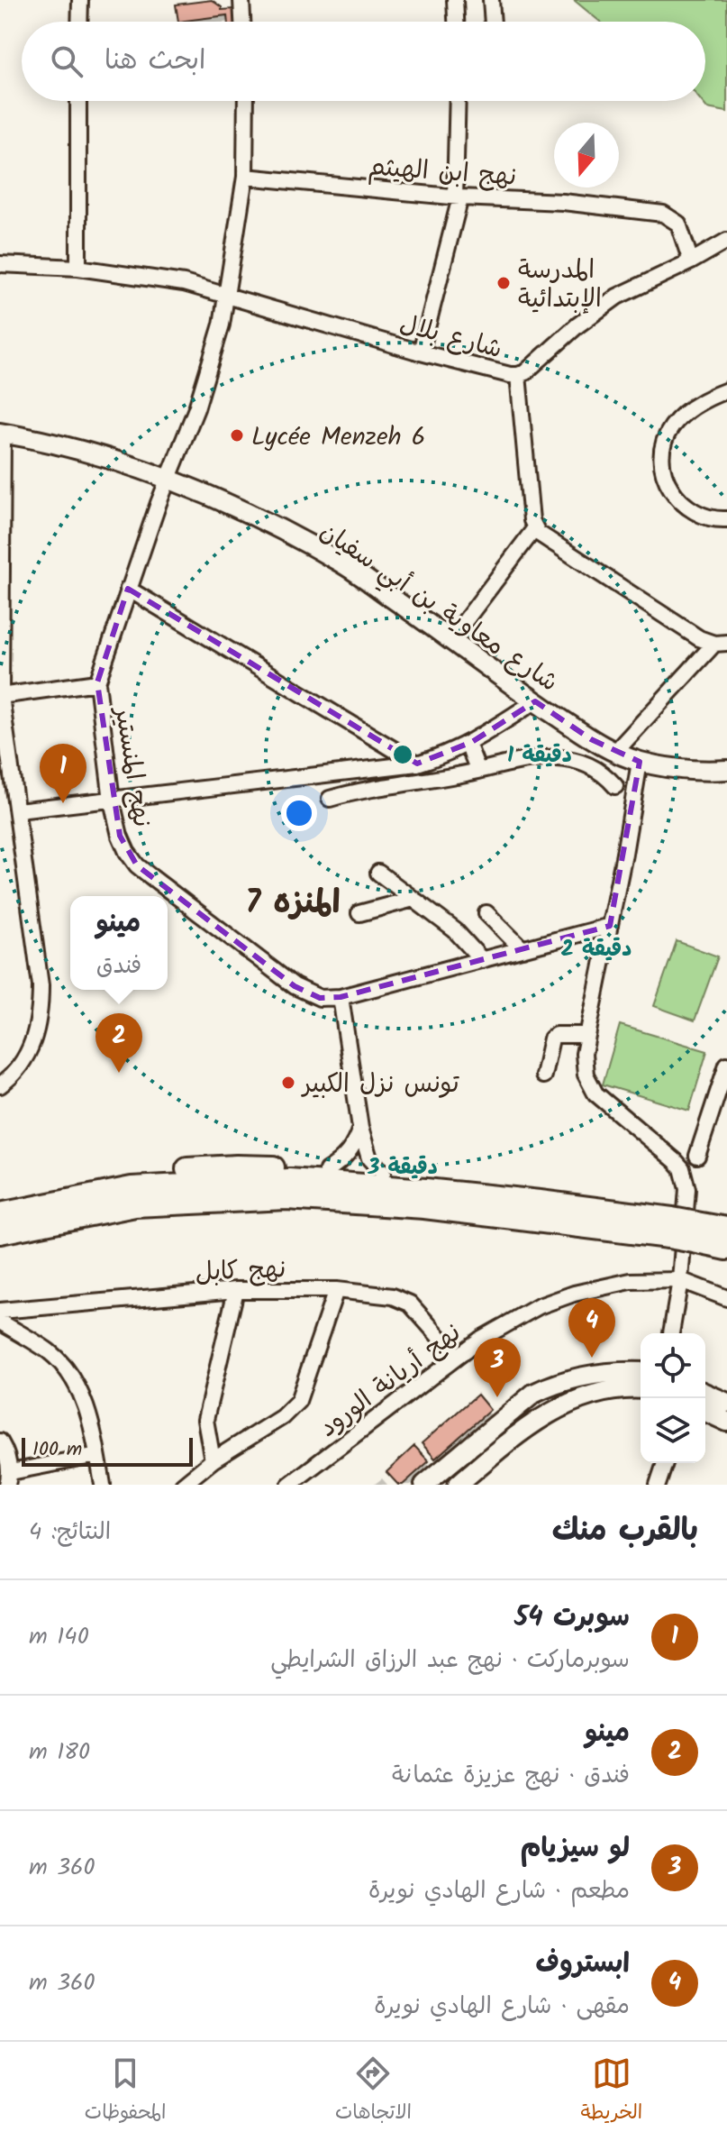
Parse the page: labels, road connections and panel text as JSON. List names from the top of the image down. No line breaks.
{"streets":{"main road":["شارع معاوية بن أبي سفيان"],"street":["نهج ابن الهيثم","شارع بلال","نهج المنستير","نهج كابل","نهج أريانة الورود"]},"crossings":[["نهج ابن الهيثم","نهج المنستير"],["شارع بلال","نهج المنستير"],["شارع معاوية بن أبي سفيان","نهج المنستير"],["نهج كابل","نهج أريانة الورود"]],"districts":["المنزه 7"],"places":["المدرسة الإبتدائية","Lycée Menzeh 6","تونس نزل الكبير"],"scale_bar":"100 m","north":"bottom","page":{"search":"ابحث هنا","pins":["1","2","4","3"],"popup":["مينو","فندق"],"scale":"100 m","heading":["بالقرب منك","النتائج: 4"],"list":[{"mark":"1","name":"سوبرت 54","note":"سوبرماركت · نهج عبد الرزاق الشرايطي","value":"140 m"},{"mark":"2","name":"مينو","note":"فندق · نهج عزيزة عثمانة","value":"180 m"},{"mark":"3","name":"لو سيزيام","note":"مطعم · شارع الهادي نويرة","value":"360 m"},{"mark":"4","name":"ابستروف","note":"مقهى · شارع الهادي نويرة","value":"360 m"}],"nav":["الخريطة","الاتجاهات","المحفوظات"]},"rings":["1 دقيقة","2 دقيقة","3 دقيقة"]}
